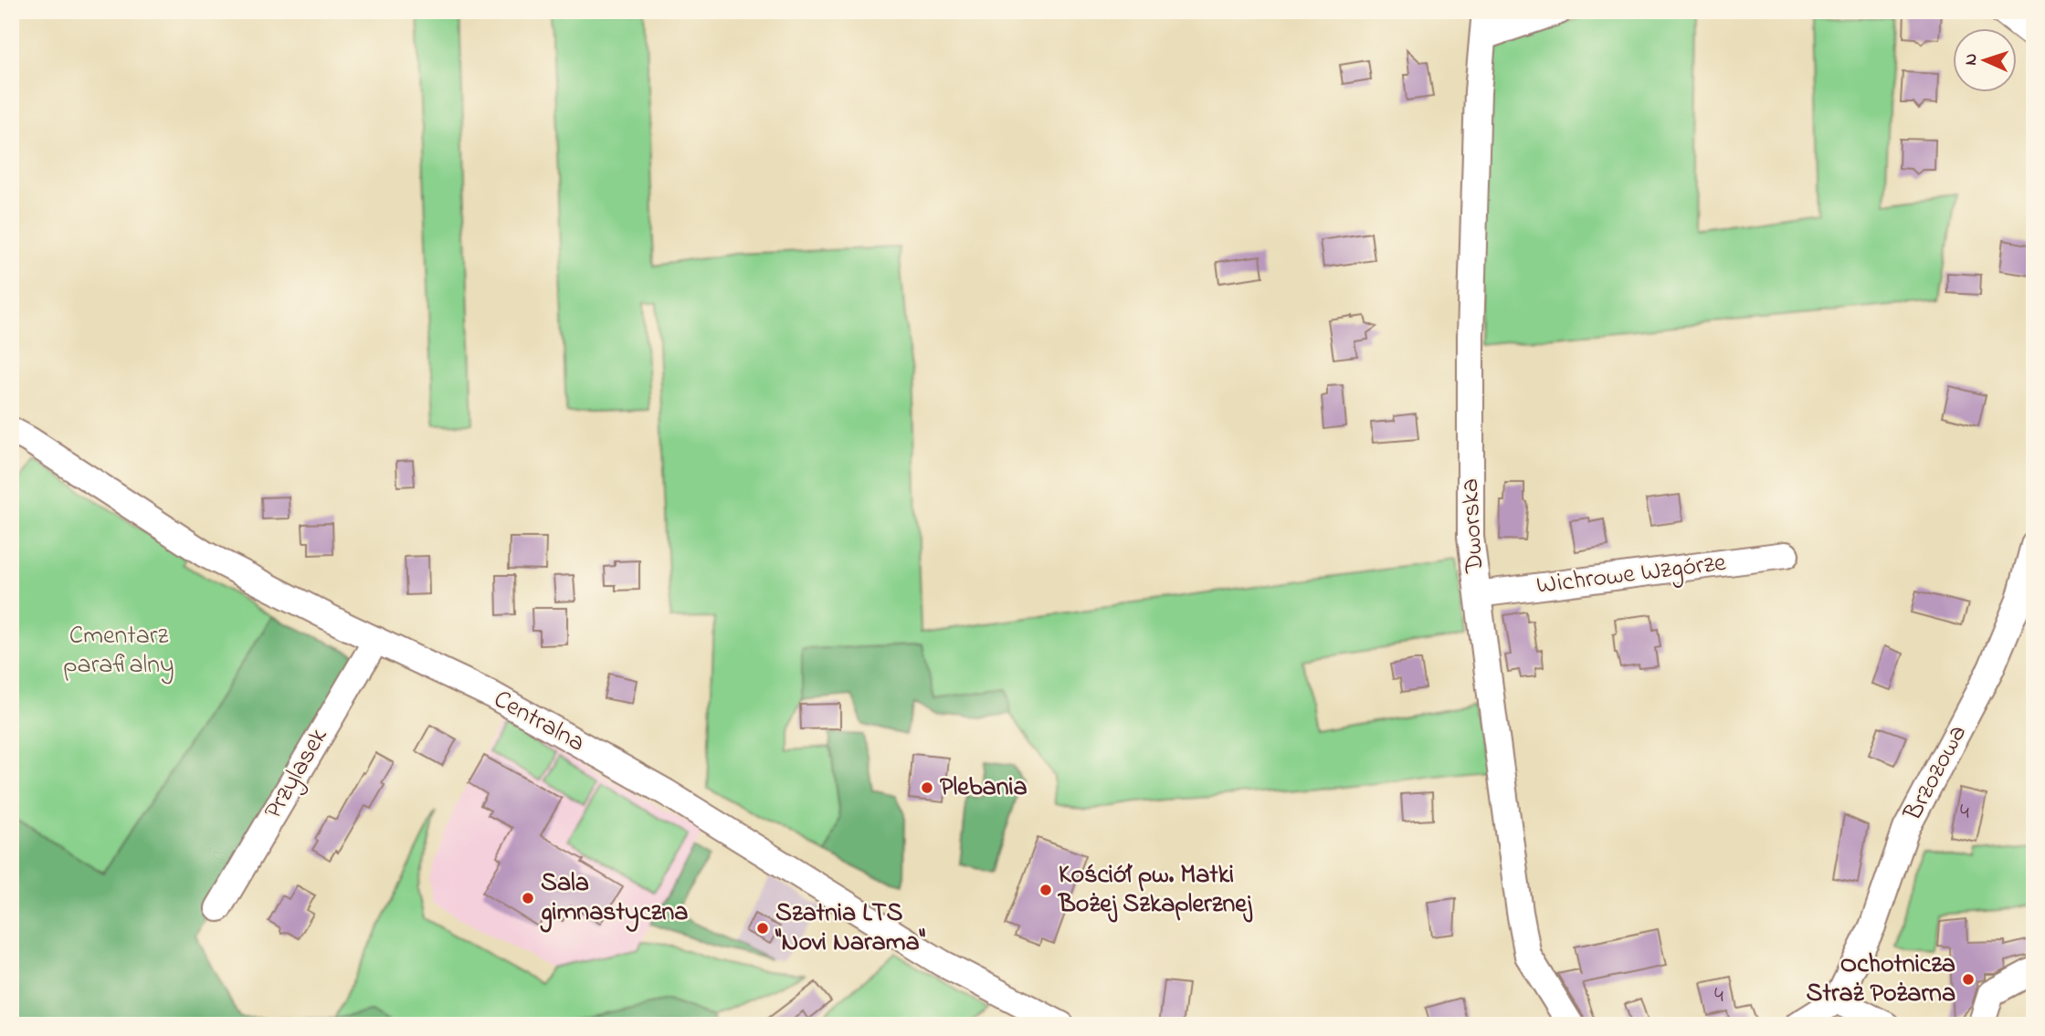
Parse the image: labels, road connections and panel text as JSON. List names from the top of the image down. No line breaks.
{"streets":{"street":["Dworska","Wichrowe Wzgórze","Centralna","Brzozowa","Przylasek"]},"crossings":[["Dworska","Wichrowe Wzgórze"],["Centralna","Przylasek"]],"parks":["Cmentarz parafialny"],"places":["Plebania","Kościół pw. Matki Bożej Szkaplerznej","Sala gimnastyczna","Szatnia LTS \"Novi Narama\"","Ochotnicza Straż Pożarna"],"house_numbers":["4","4"],"north":"left"}
